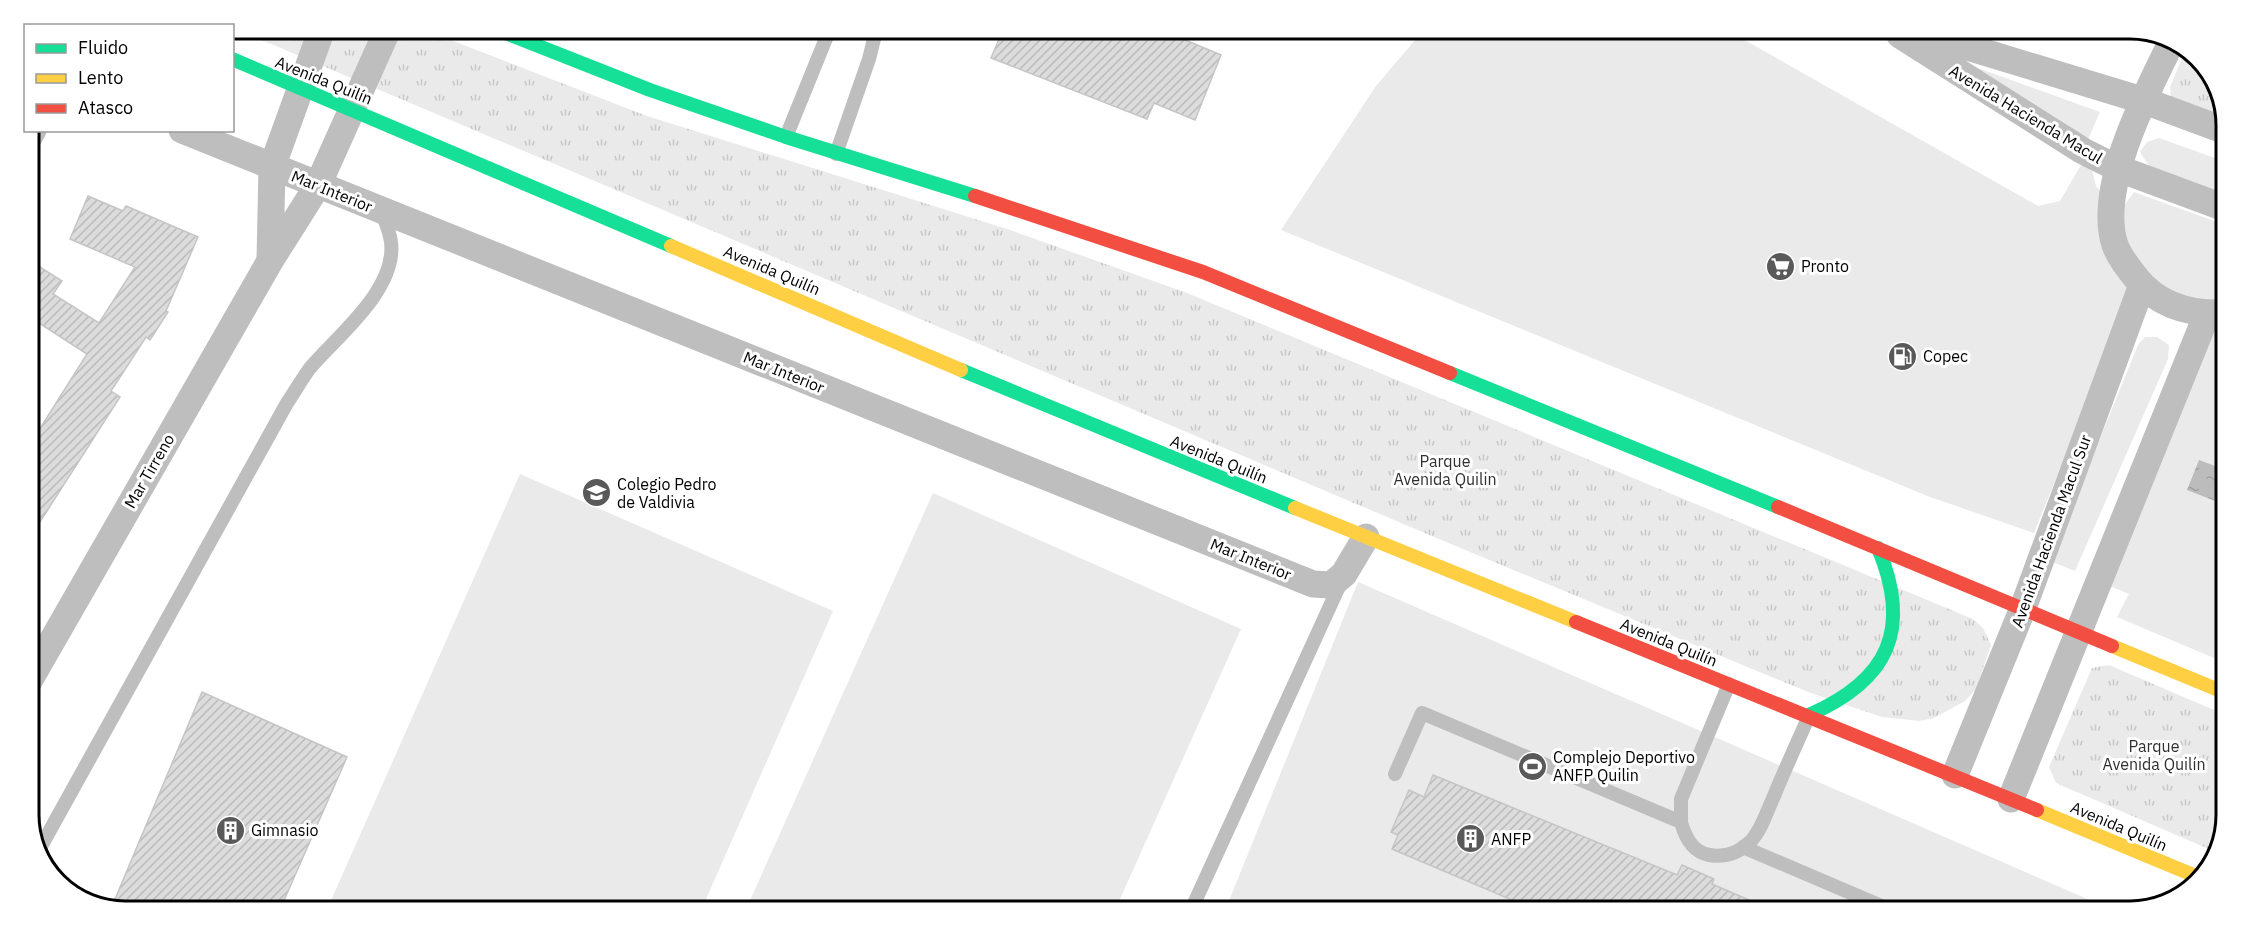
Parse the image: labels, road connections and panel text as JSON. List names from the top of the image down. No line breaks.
{"streets":{"main road":["Avenida Quilín"],"street":["Avenida Hacienda Macul","Mar Interior","Mar Tirreno","Avenida Hacienda Macul Sur"]},"crossings":[["Avenida Quilín","Mar Tirreno"],["Avenida Quilín","Avenida Hacienda Macul Sur"],["Mar Interior","Mar Tirreno"]],"parks":["Parque Avenida Quilin","Parque Avenida Quilín"],"places":{"supermarket":["Pronto"],"fuel station":["Copec"],"school or university":["Colegio Pedro de Valdivia"],"sports":["Complejo Deportivo ANFP Quilin"],"building":["Gimnasio","ANFP"]},"legend":["Fluido","Lento","Atasco"]}
